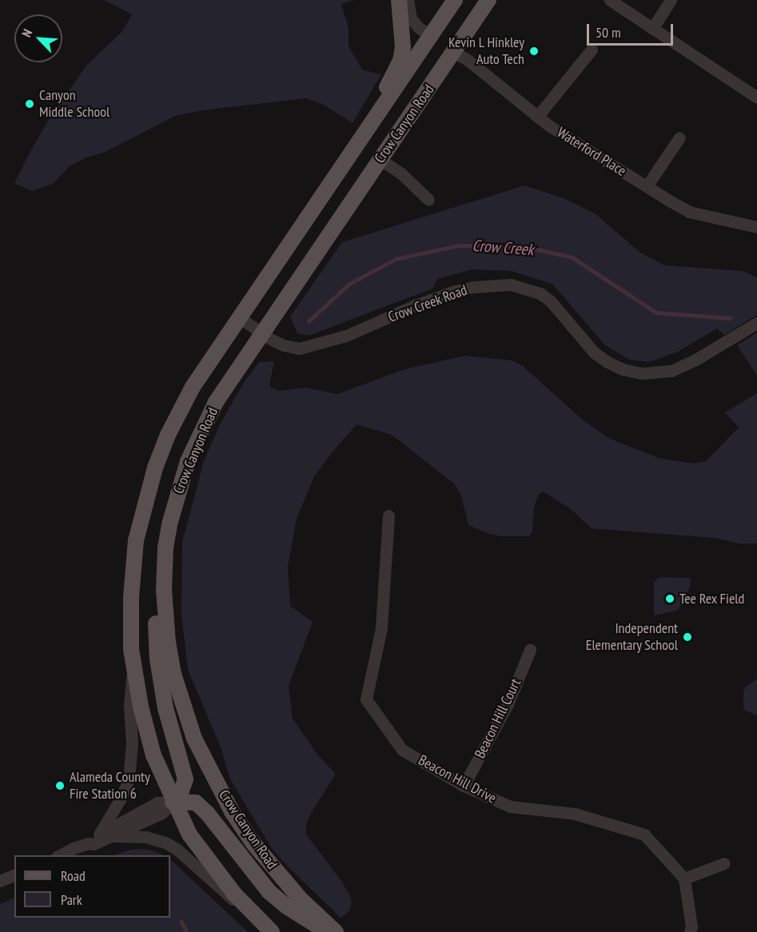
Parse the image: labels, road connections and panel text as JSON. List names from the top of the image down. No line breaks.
{"streets":{"main road":["Crow Canyon Road"],"street":["Waterford Place","Crow Creek Road","Beacon Hill Court","Beacon Hill Drive"]},"crossings":[["Crow Canyon Road","Waterford Place"],["Crow Canyon Road","Crow Creek Road"],["Beacon Hill Court","Beacon Hill Drive"]],"water":["Crow Creek"],"places":["Kevin L Hinkley Auto Tech","Canyon Middle School","Tee Rex Field","Independent Elementary School","Alameda County Fire Station 6"],"legend":["Road","Park"],"scale_bar":"50 m","north":"top left"}
